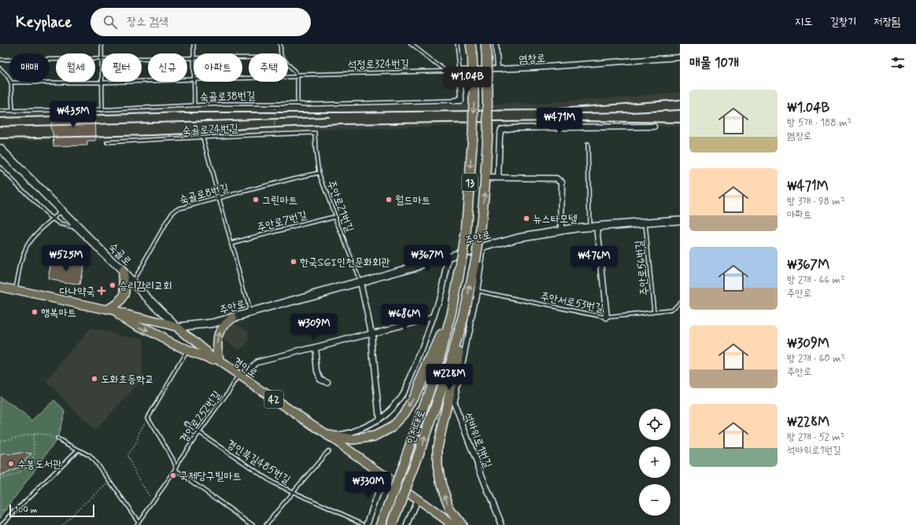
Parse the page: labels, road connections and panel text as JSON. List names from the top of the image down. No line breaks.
{"streets":{"highway":["13","인천대로"],"main road":["주안로","숙골로","경인로","42"],"street":["염창로","석바위로1번길"],"lane":["석정로324번길","숙골로38번길","숙골로24번길","숙골로8번길","주안로21번길","주안로7번길","주안로56번길","주안서로53번길","경인로252번길","경인북길485번길"]},"crossings":[["염창로","석정로324번길"],["숙골로24번길","주안로21번길"],["13","인천대로"],["숙골로8번길","주안로21번길"],["숙골로8번길","숙골로"],["주안로21번길","주안로7번길"],["주안로21번길","주안로"],["주안로","숙골로"],["주안로","주안로56번길"],["주안로","경인로"],["주안로","석바위로1번길"],["숙골로","경인로"],["주안로56번길","주안서로53번길"],["주안서로53번길","석바위로1번길"],["경인로","경인로252번길"],["경인로252번길","경인북길485번길"]],"places":{"other":["그린마트","월드마트","뉴스타모텔","한국SGI인천문화회관","승리감리교회","행복마트","도화초등학교","수봉도서관","국제당구빌마트"],"health":["다나약국"]},"scale_bar":"100 m","page":{"header":"Keyplace","search":"장소 검색","nav":["지도","길찾기","저장됨"],"heading":"매물 10개","chip":["매매","월세","필터","신규","아파트","주택"],"price":["₩1.04B","₩435M","₩471M","₩525M","₩367M","₩476M","₩686M","₩309M","₩228M","₩330M"],"list":[{"name":"₩1.04B","note":"방 5개 · 188 m² · 염창로"},{"name":"₩471M","note":"방 3개 · 98 m² · 아파트"},{"name":"₩367M","note":"방 2개 · 66 m² · 주안로"},{"name":"₩309M","note":"방 2개 · 60 m² · 주안로"},{"name":"₩228M","note":"방 2개 · 52 m² · 석바위로1번길"}],"map_buttons":["+","−"],"scale":"100 m"}}
